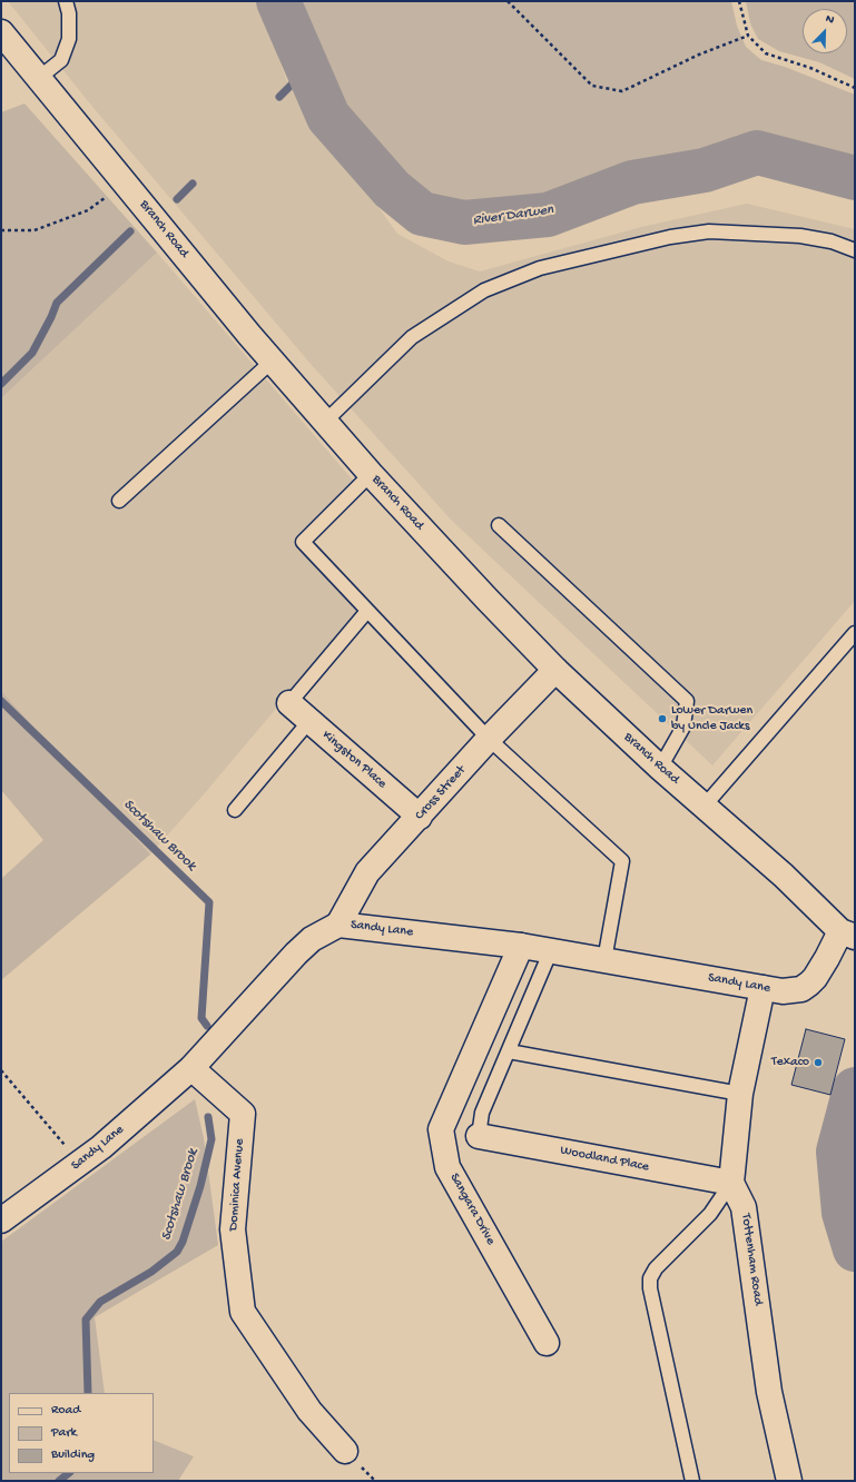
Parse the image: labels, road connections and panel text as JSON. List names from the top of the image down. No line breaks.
{"streets":{"street":["Branch Road","Kingston Place","Cross Street","Sandy Lane","Woodland Place","Dominica Avenue","Sangara Drive","Tottenham Road"]},"crossings":[["Branch Road","Cross Street"],["Branch Road","Sandy Lane"],["Kingston Place","Cross Street"],["Cross Street","Sandy Lane"],["Sandy Lane","Dominica Avenue"],["Sandy Lane","Sangara Drive"],["Woodland Place","Tottenham Road"]],"water":["River Darwen","Scotshaw Brook"],"places":["Lower Darwen by Uncle Jacks","Texaco"],"legend":["Road","Park","Building"],"north":"top right"}
